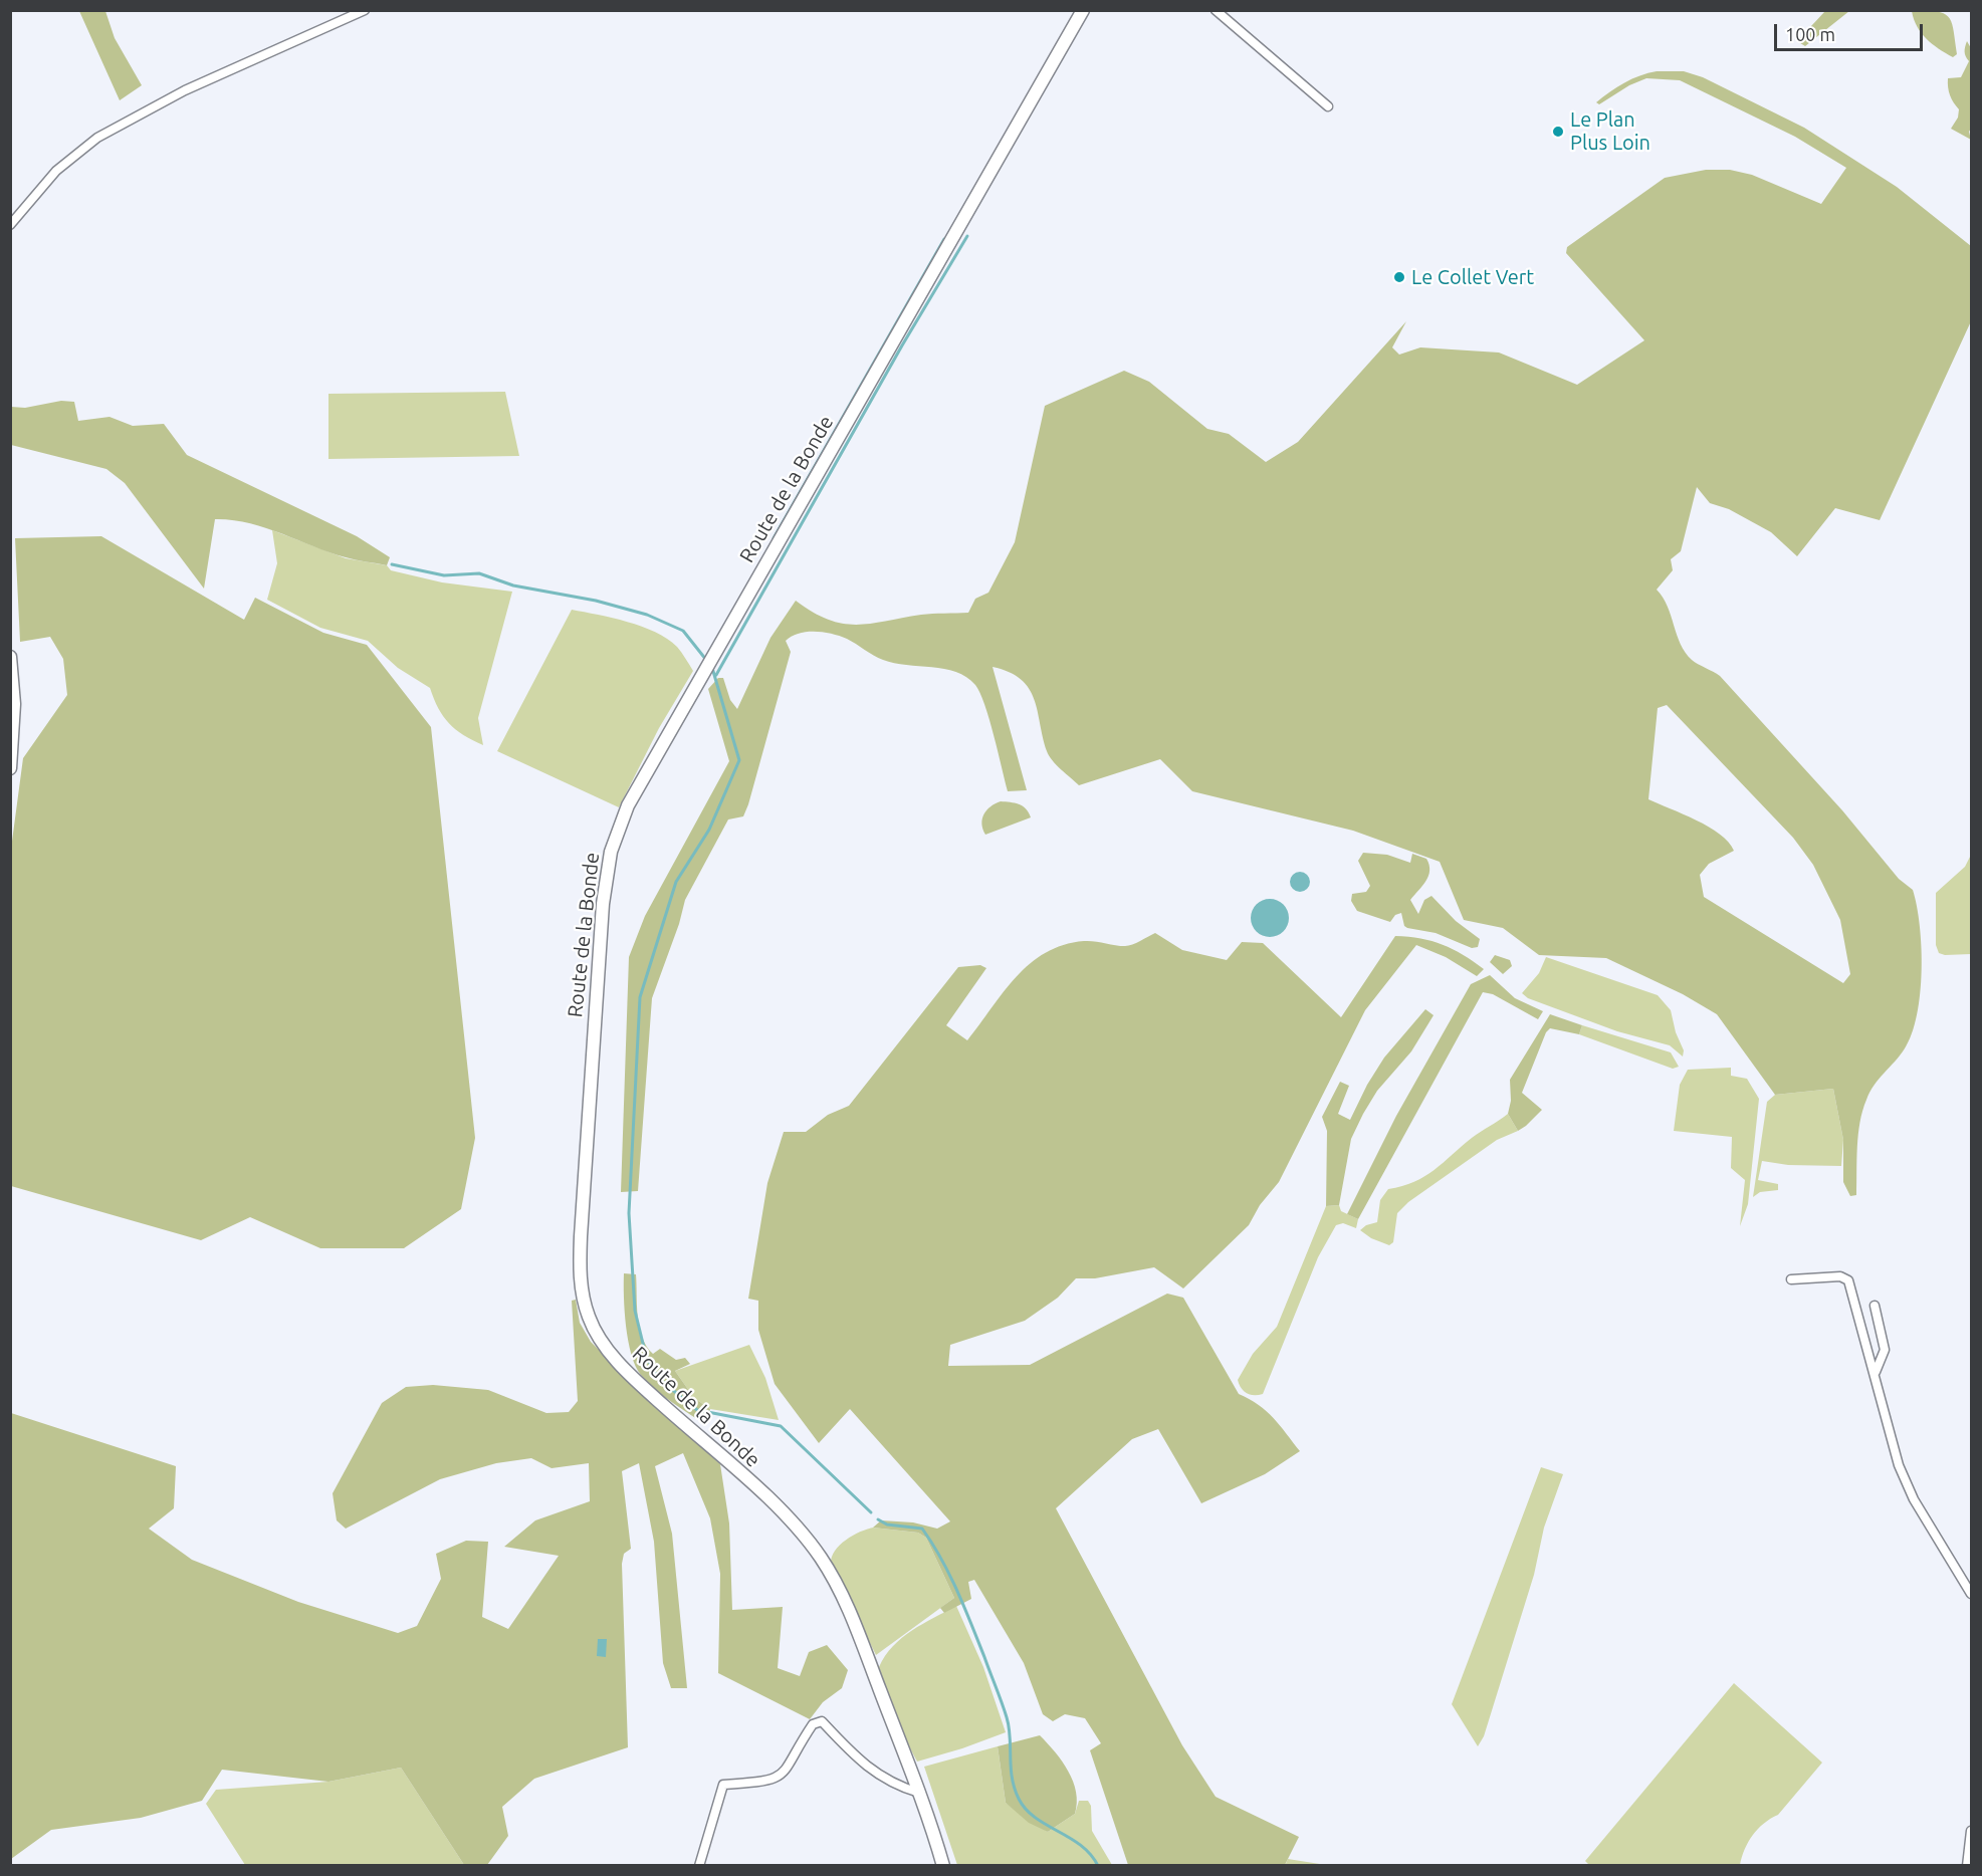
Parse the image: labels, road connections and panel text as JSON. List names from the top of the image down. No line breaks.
{"streets":{"main road":["Route de la Bonde"]},"places":["Le Plan Plus Loin","Le Collet Vert"],"scale_bar":"100 m"}
